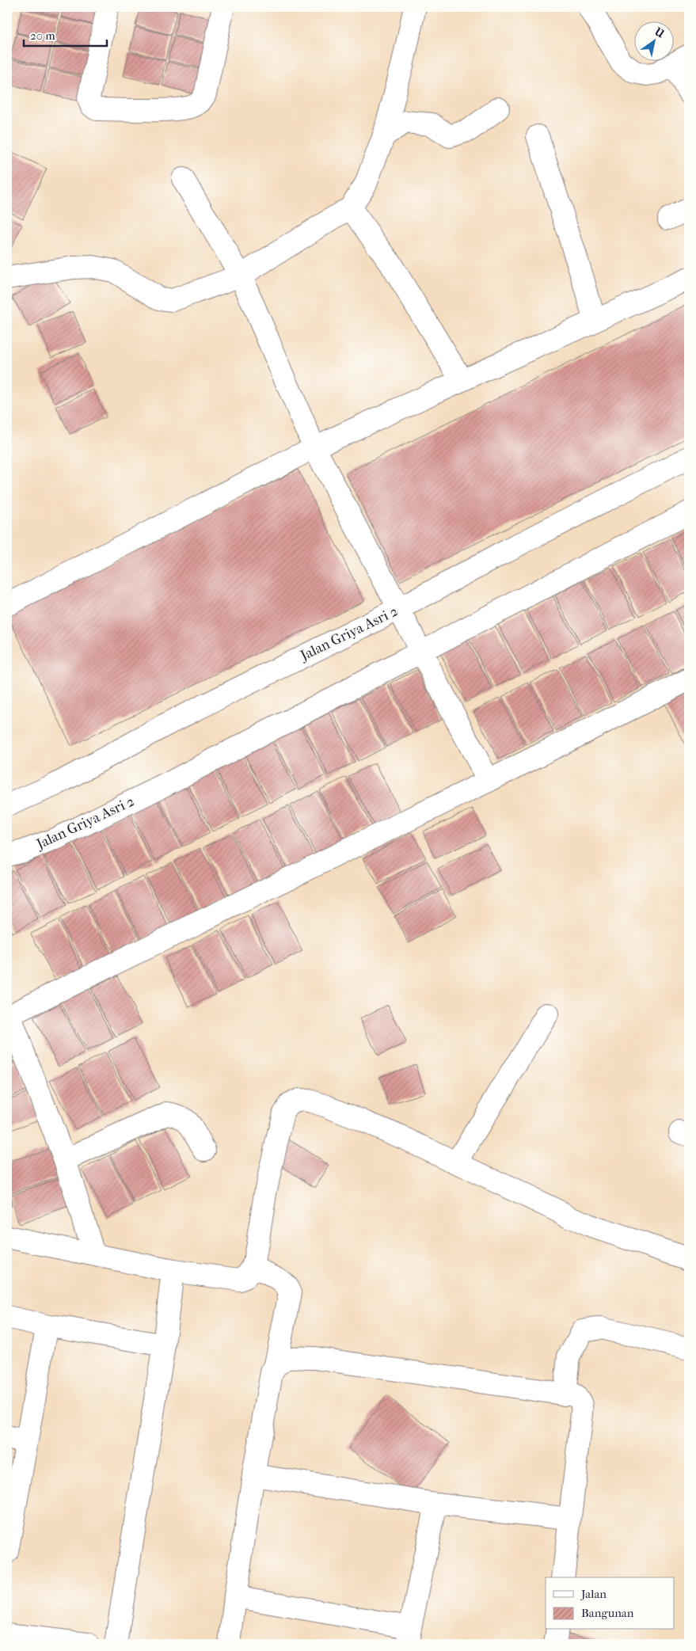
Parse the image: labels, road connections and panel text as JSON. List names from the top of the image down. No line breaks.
{"streets":{"street":["Jalan Griya Asri 2"]},"legend":["Jalan","Bangunan"],"scale_bar":"20 m","north":"top right"}
